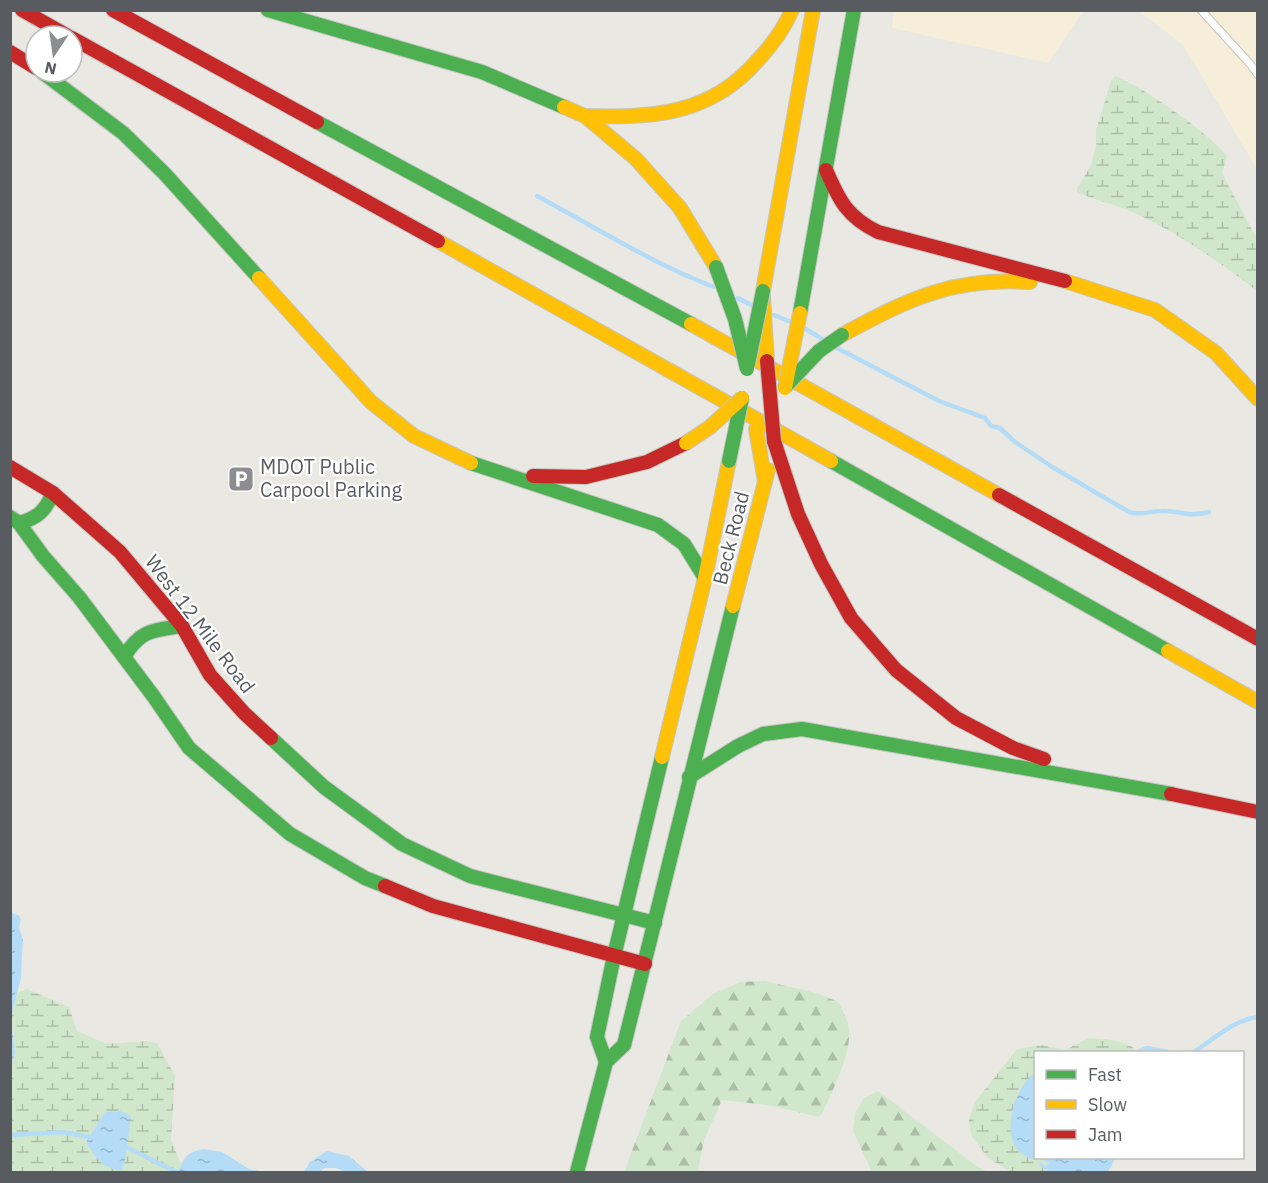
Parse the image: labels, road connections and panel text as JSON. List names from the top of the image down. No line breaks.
{"streets":{"main road":["Beck Road","West 12 Mile Road"]},"crossings":[["Beck Road","West 12 Mile Road"]],"places":{"parking":["MDOT Public Carpool Parking"]},"legend":["Fast","Slow","Jam"],"north":"bottom"}
